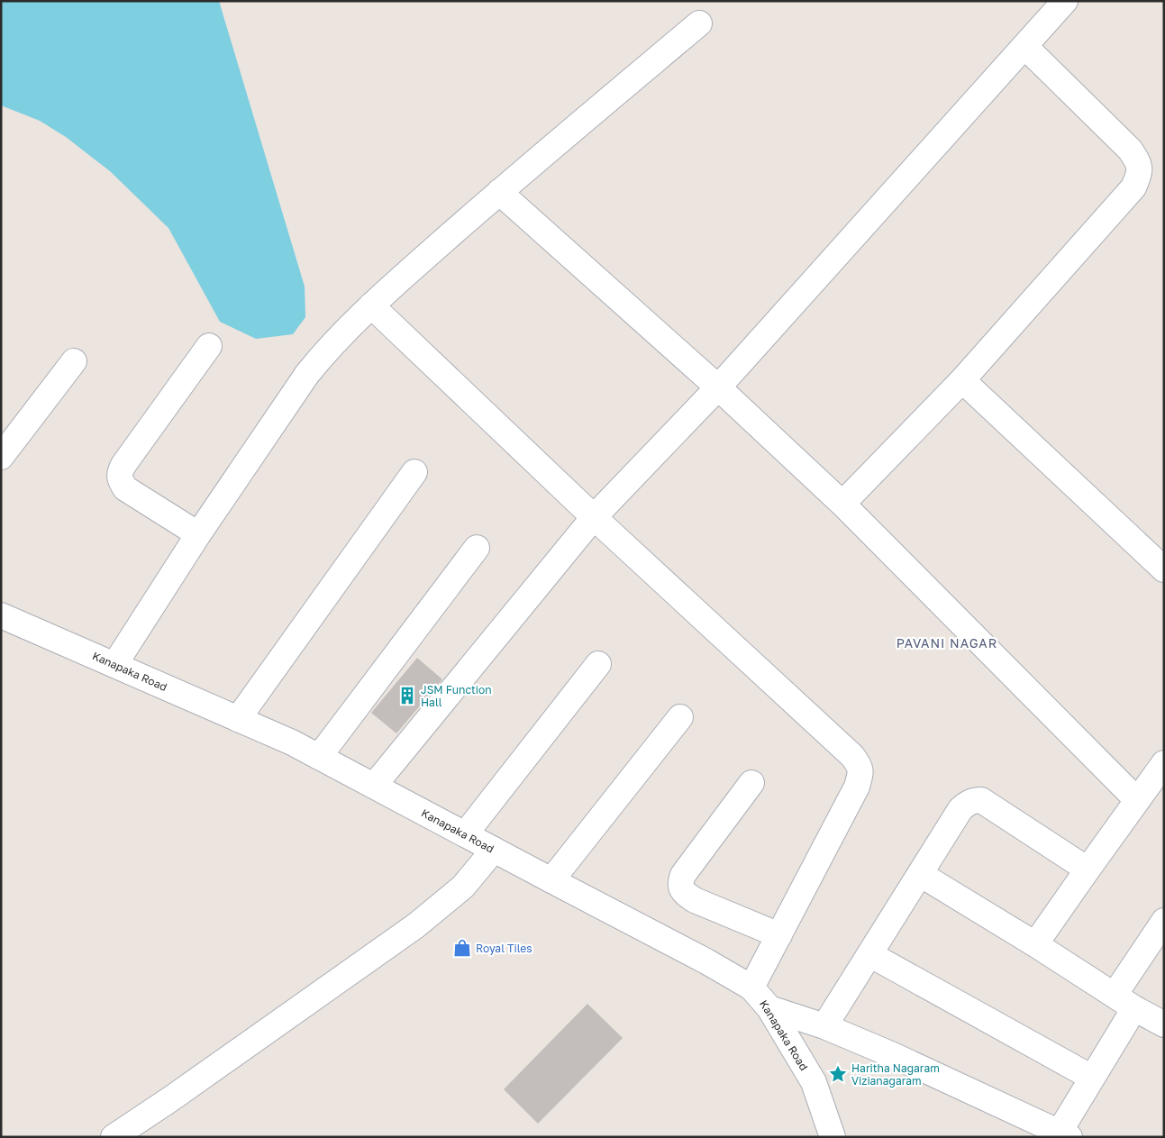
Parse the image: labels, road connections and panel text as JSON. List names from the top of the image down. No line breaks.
{"streets":{"street":["Kanapaka Road"]},"districts":["PAVANI NAGAR"],"places":{"building":["JSM Function Hall"],"shop":["Royal Tiles"],"place":["Haritha Nagaram Vizianagaram"]}}
